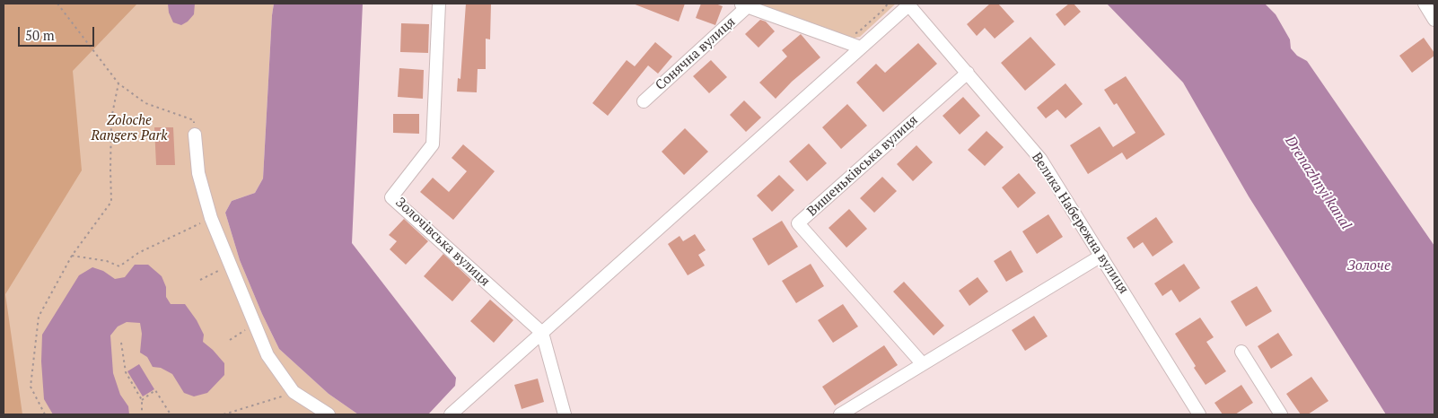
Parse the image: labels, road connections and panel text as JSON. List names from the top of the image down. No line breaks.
{"streets":{"street":["Сонячна вулиця","Вишеньківська вулиця","Велика Набережна вулиця","Золочівська вулиця"]},"crossings":[["Вишеньківська вулиця","Велика Набережна вулиця"]],"water":["Drenazhnyi kanal","Золоче"],"parks":["Zoloche Rangers Park"],"scale_bar":"50 m"}
